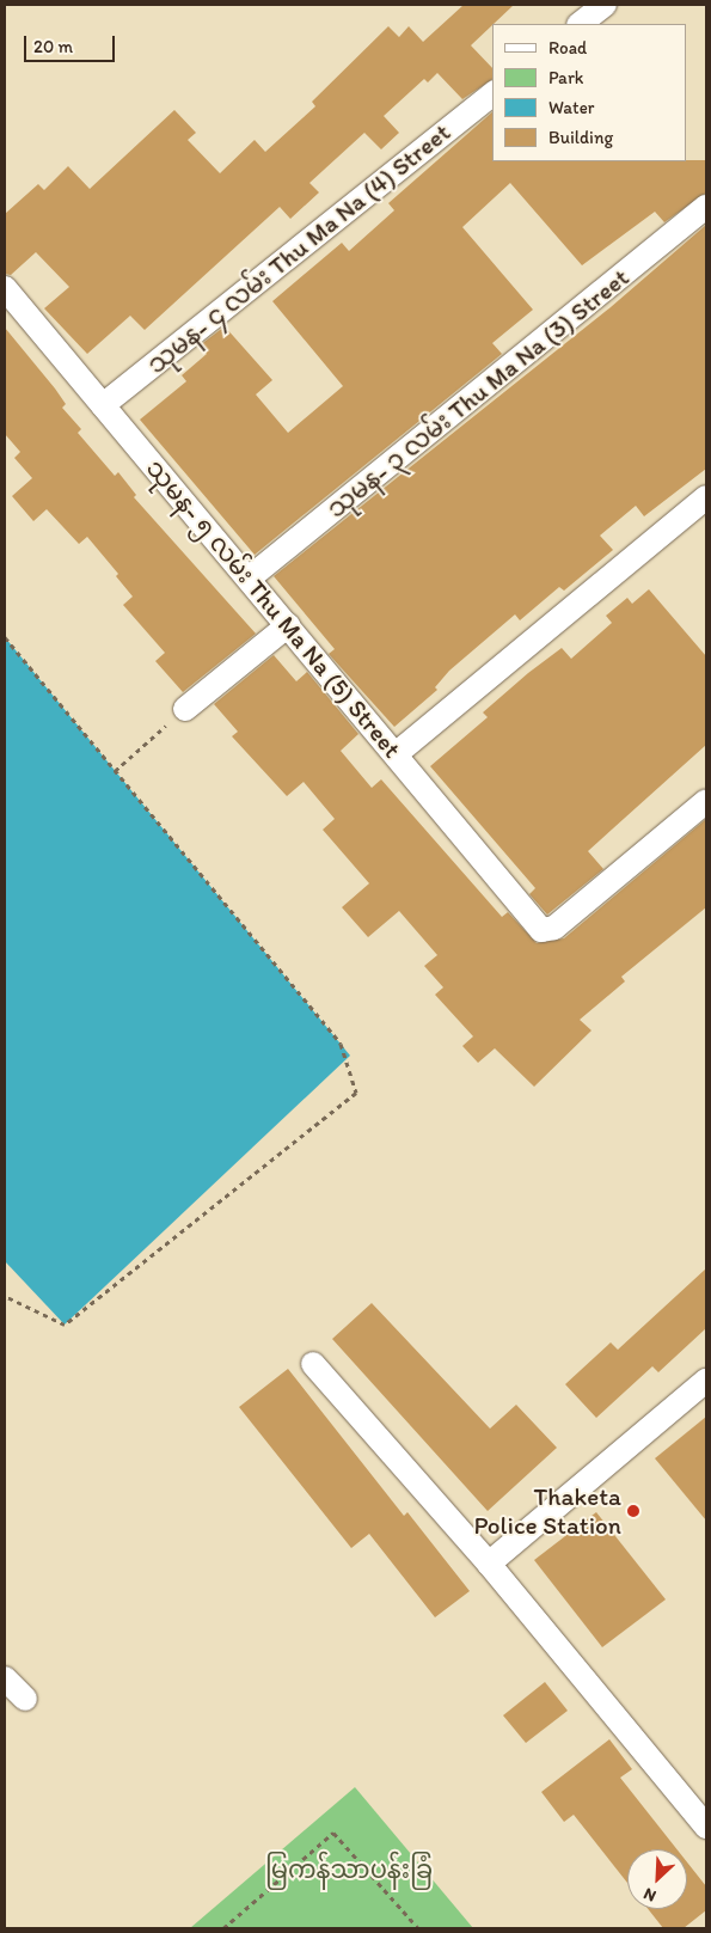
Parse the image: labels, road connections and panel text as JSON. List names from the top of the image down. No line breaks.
{"streets":{"street":["သုမန- ၄ လမ်း Thu Ma Na (4) Street","သုမန- ၃ လမ်း Thu Ma Na (3) Street","သုမန- ၅ လမ်း Thu Ma Na (5) Street"]},"crossings":[["သုမန- ၄ လမ်း Thu Ma Na (4) Street","သုမန- ၅ လမ်း Thu Ma Na (5) Street"],["သုမန- ၃ လမ်း Thu Ma Na (3) Street","သုမန- ၅ လမ်း Thu Ma Na (5) Street"]],"parks":["မြကန်သာပန်းခြံ"],"places":["Thaketa Police Station"],"legend":["Road","Park","Water","Building"],"scale_bar":"20 m","north":"bottom left"}
